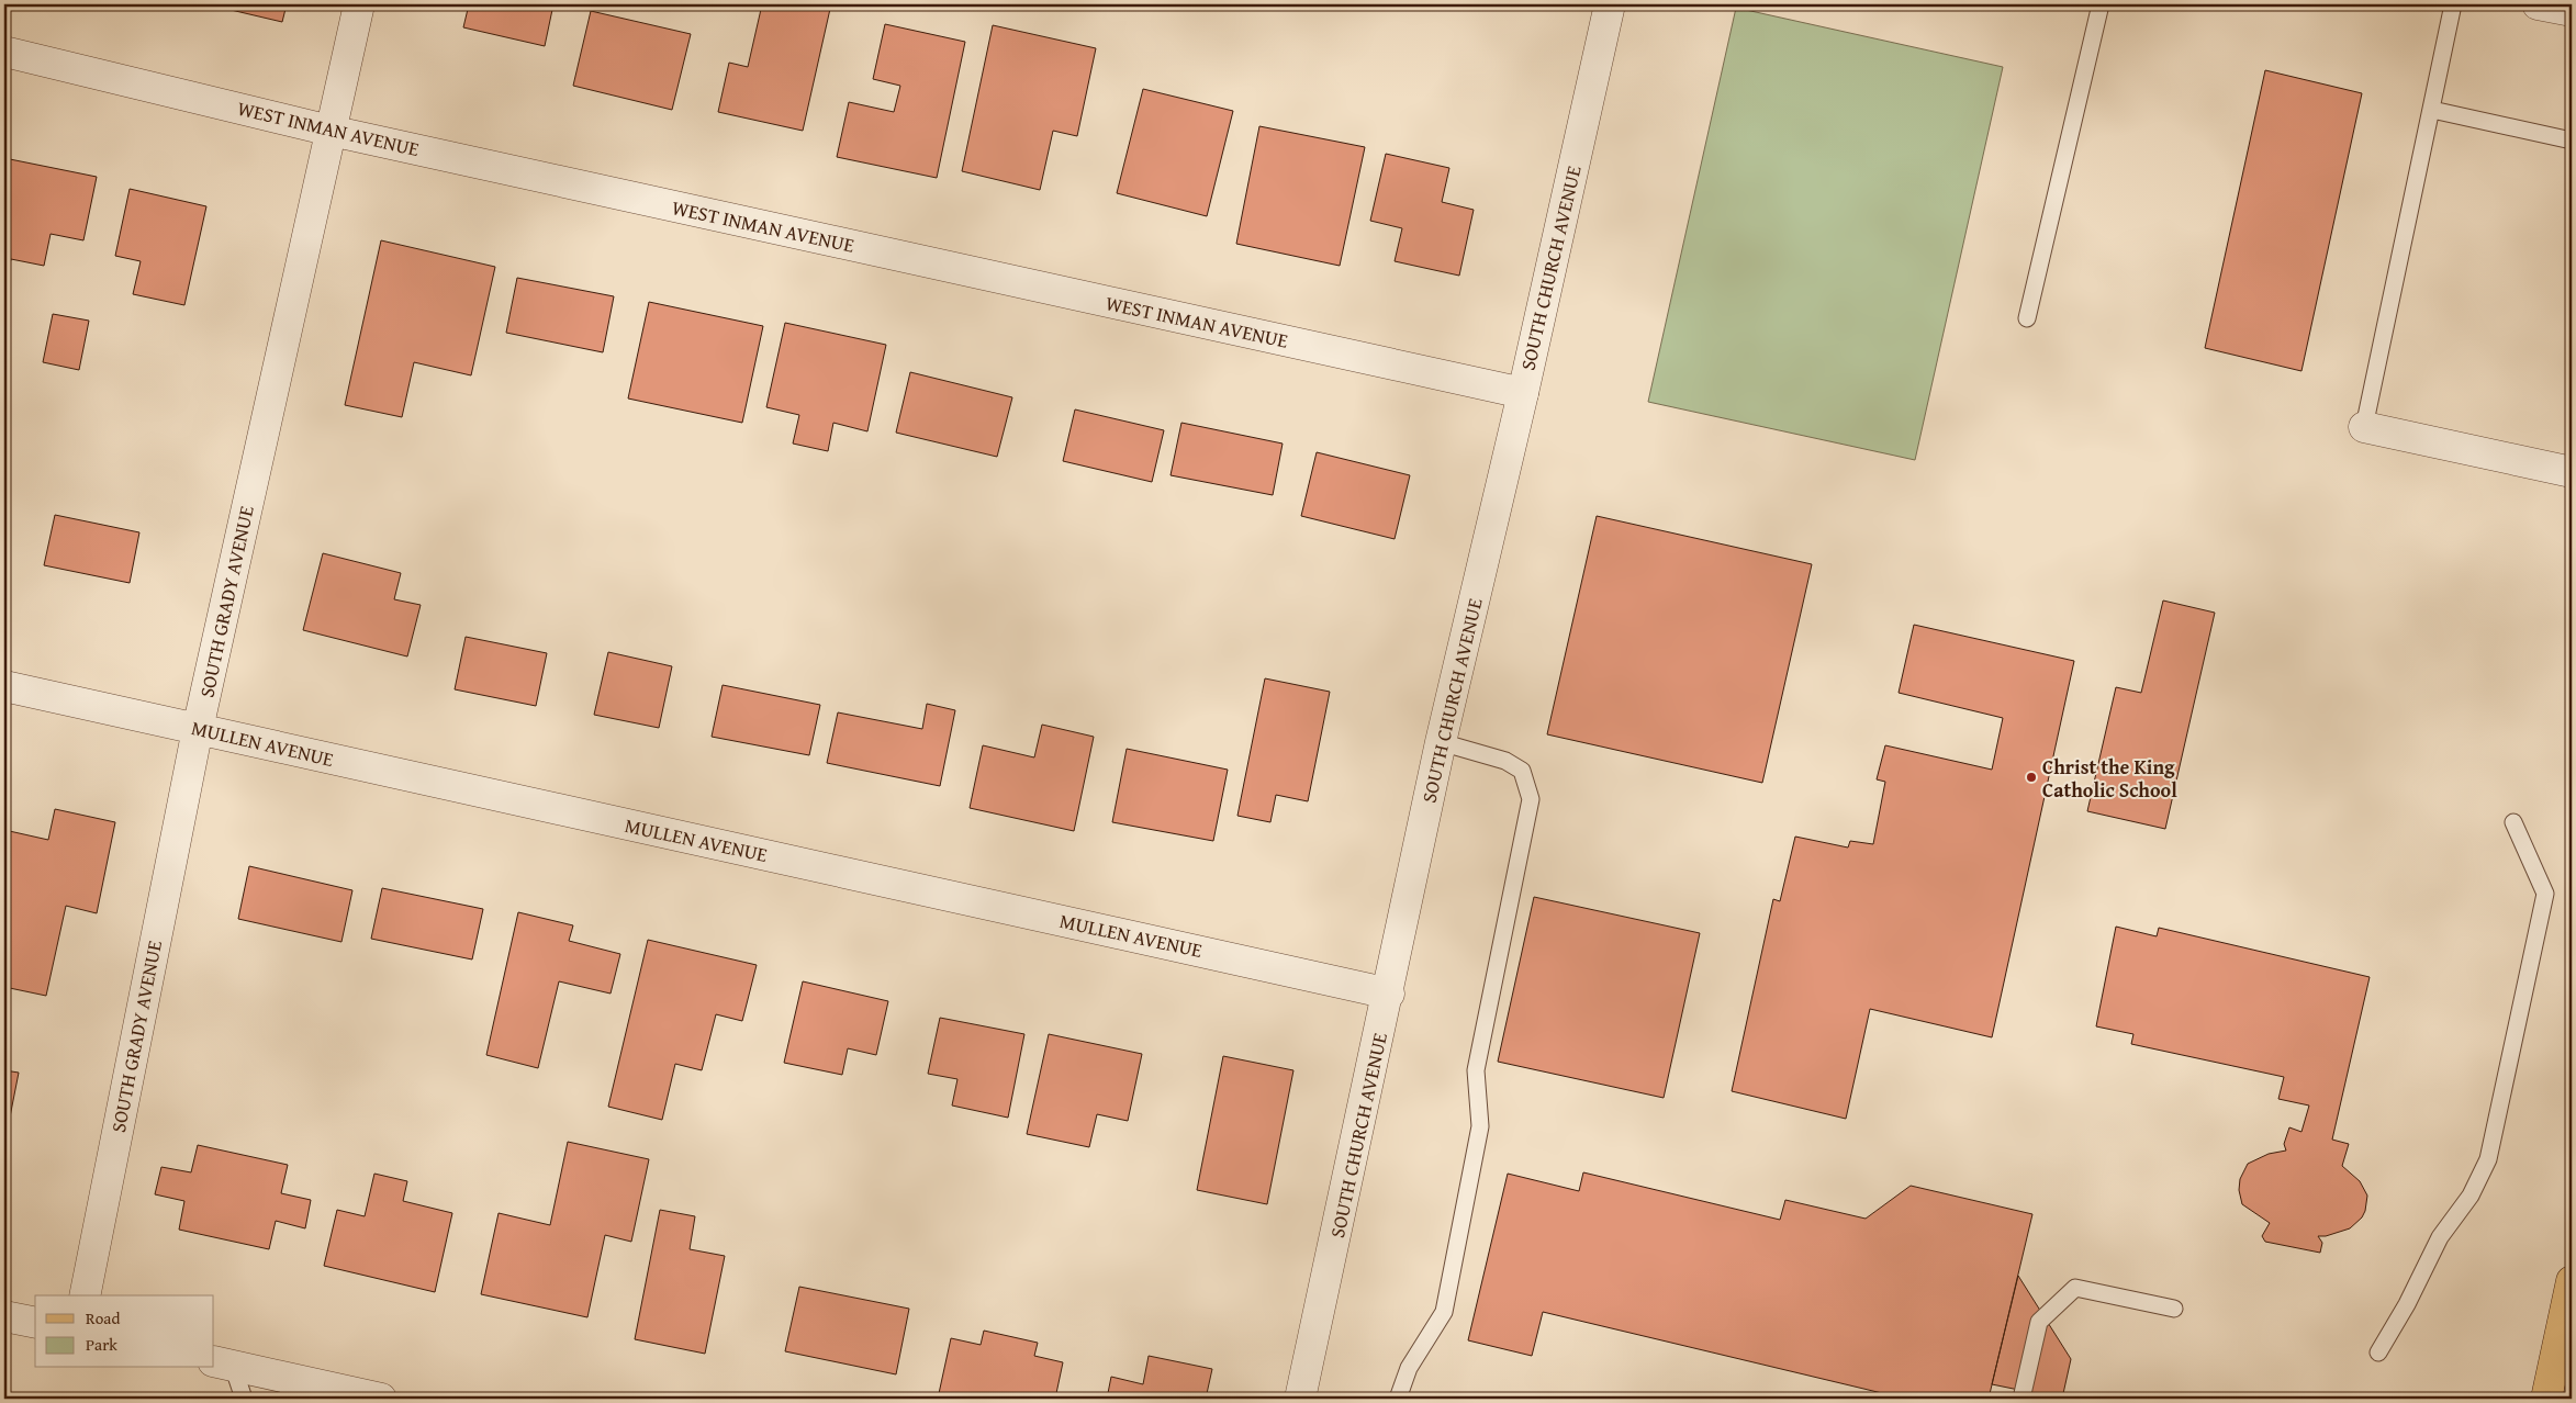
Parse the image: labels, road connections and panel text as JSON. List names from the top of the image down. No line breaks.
{"streets":{"street":["WEST INMAN AVENUE","SOUTH CHURCH AVENUE","SOUTH GRADY AVENUE","MULLEN AVENUE"]},"crossings":[["WEST INMAN AVENUE","SOUTH CHURCH AVENUE"],["WEST INMAN AVENUE","SOUTH GRADY AVENUE"],["SOUTH CHURCH AVENUE","MULLEN AVENUE"],["SOUTH GRADY AVENUE","MULLEN AVENUE"]],"places":["Christ the King Catholic School"],"legend":["Road","Park"]}
